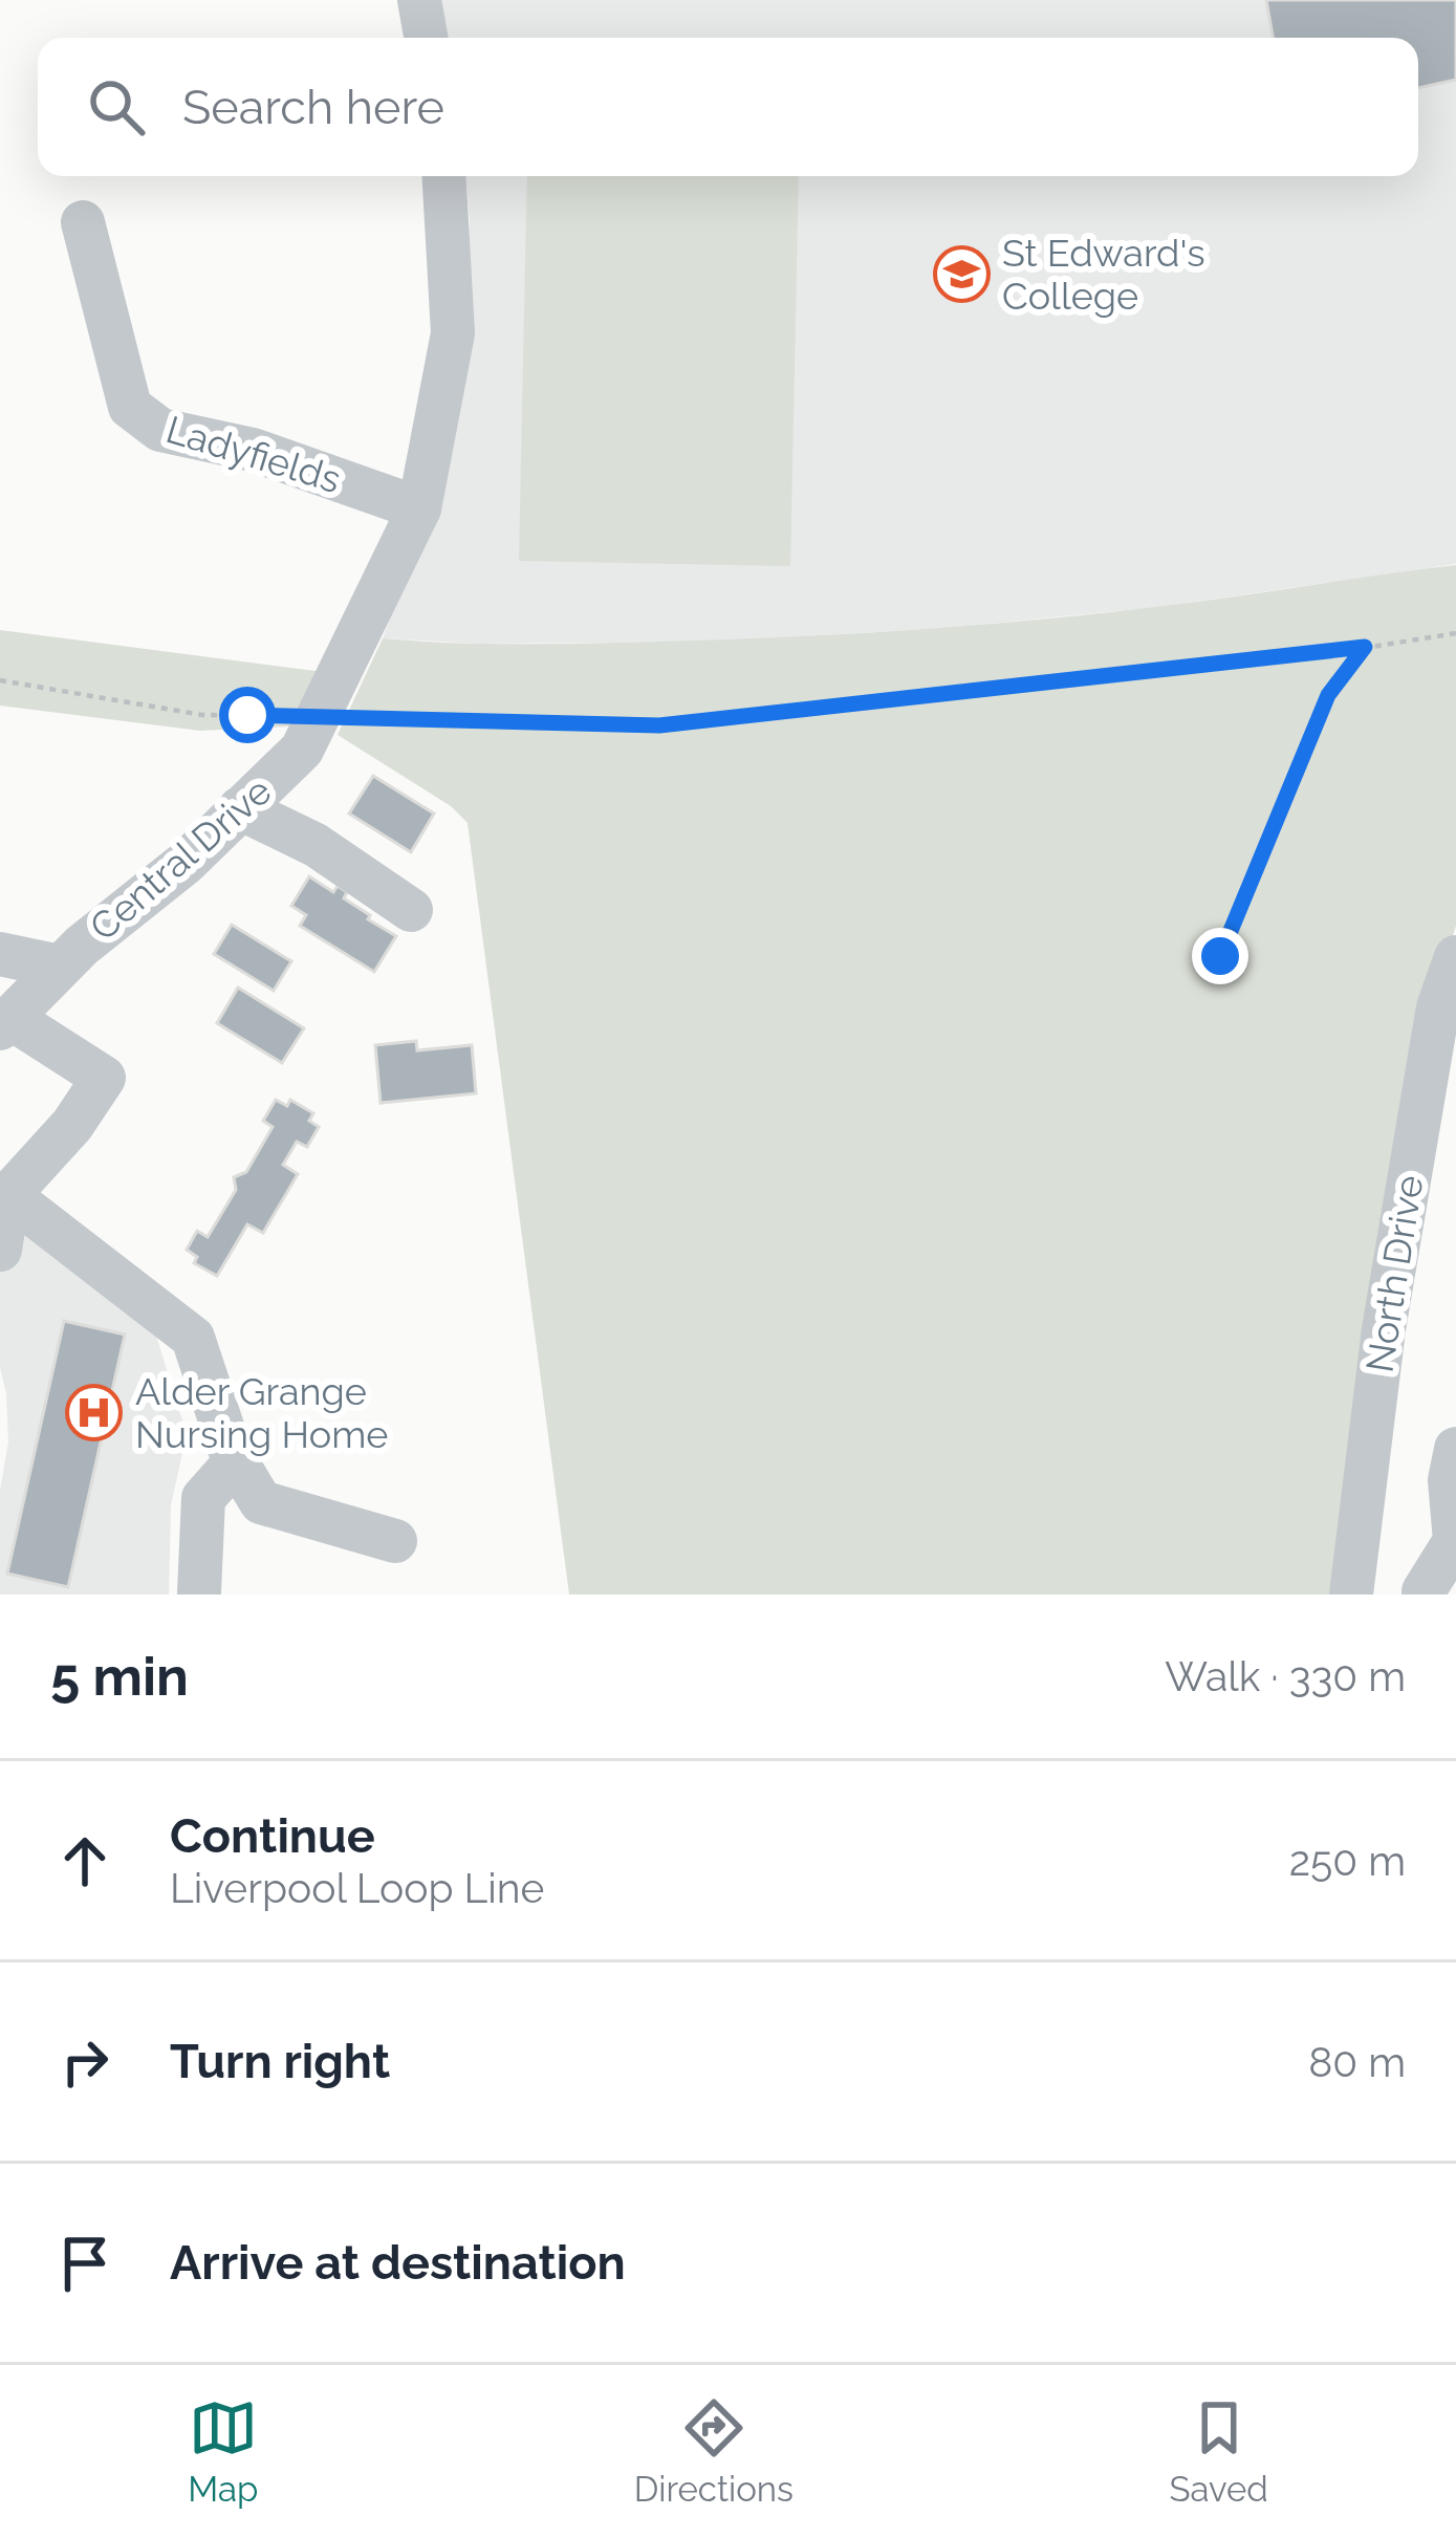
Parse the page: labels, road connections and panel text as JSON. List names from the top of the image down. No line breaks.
{"streets":{"street":["Ladyfields","Central Drive","North Drive"]},"crossings":[["Ladyfields","Central Drive"]],"places":{"school or university":["St Edward's College"],"hospital":["Alder Grange Nursing Home"]},"page":{"search":"Search here","heading":["5 min","Walk · 330 m"],"list":[["Continue","Liverpool Loop Line","250 m"],["Turn right","80 m"],"Arrive at destination"],"nav":["Map","Directions","Saved"]}}
